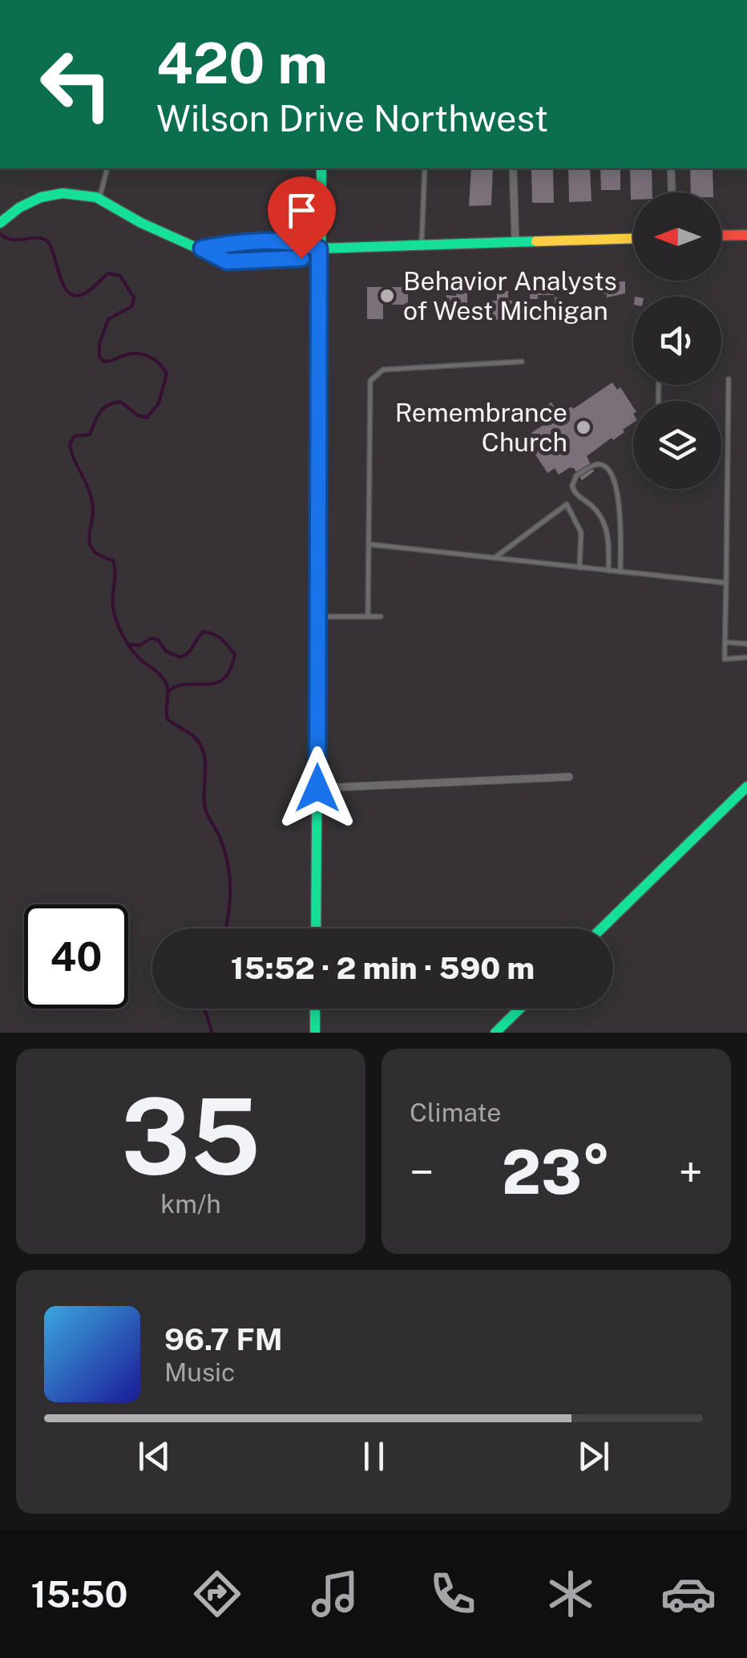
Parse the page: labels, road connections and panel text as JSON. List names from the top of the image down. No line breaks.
{"places":["Behavior Analysts of West Michigan","Remembrance Church"],"north":"left","page":{"turn":["420 m","Wilson Drive Northwest"],"limit":"40","trip":"15:52 · 2 min · 590 m","tile":[["35","km/h"],"Climate"],"heat":["−","23°","+"],"song":["96.7 FM","Music"],"tabs":"15:50"}}
